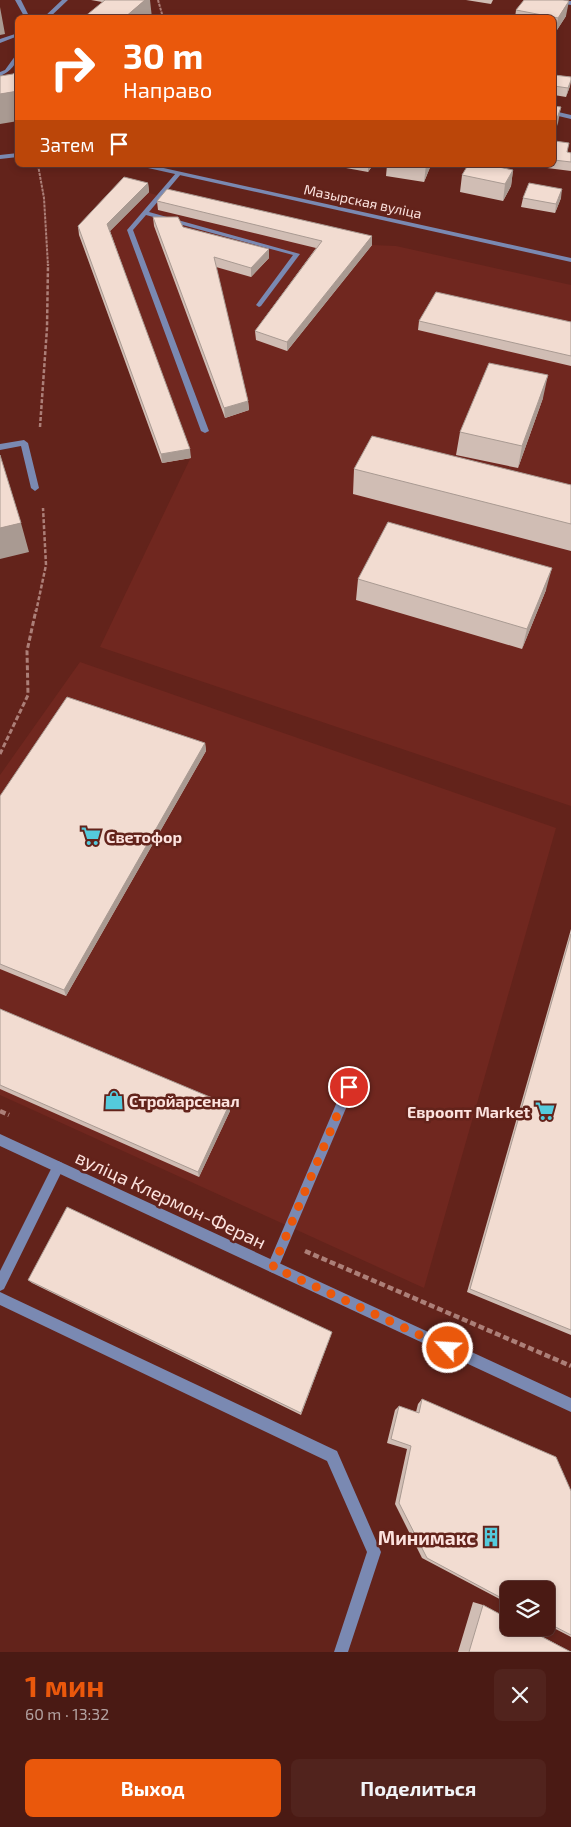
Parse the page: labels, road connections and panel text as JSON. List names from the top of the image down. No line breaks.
{"streets":{"street":["Мазырская вуліца","вуліца Клермон-Феран"]},"places":{"supermarket":["Светофор","Евроопт Market"],"shop":["Стройарсенал"],"building":["Минимакс"]},"page":{"turn":["30 m","Направо"],"then":"Затем","heading":["1 мин","60 m · 13:32"],"buttons":["Выход","Поделиться"]}}
